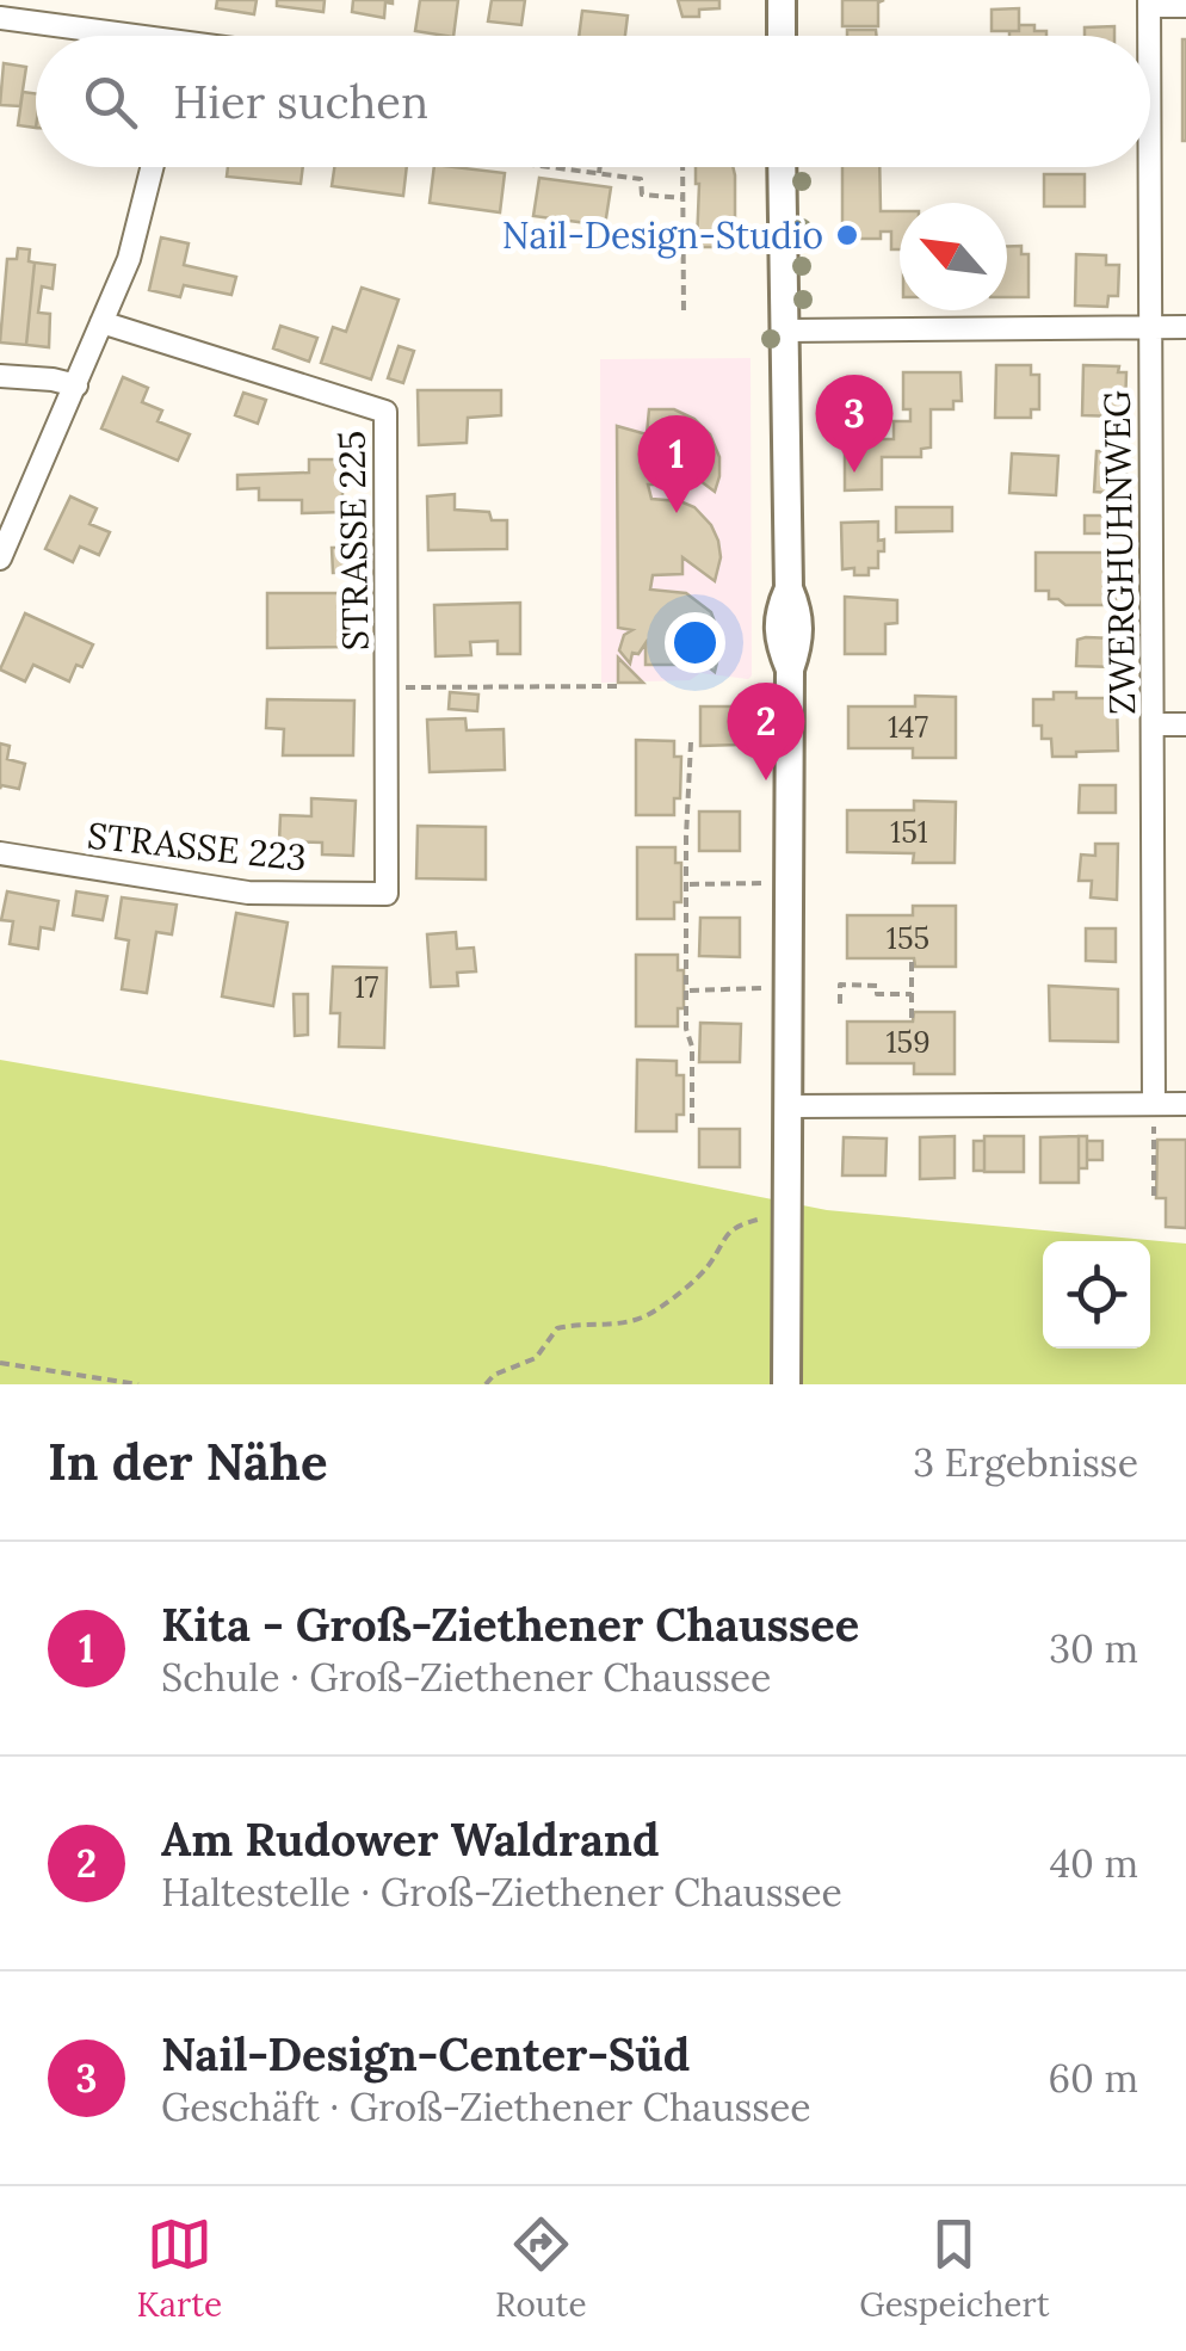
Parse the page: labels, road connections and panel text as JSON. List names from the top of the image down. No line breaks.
{"streets":{"street":["STRASSE 225","ZWERGHUHNWEG","STRASSE 223"]},"crossings":[["STRASSE 225","STRASSE 223"]],"places":["Nail-Design-Studio"],"house_numbers":["147","151","155","17","159"],"north":"top left","page":{"search":"Hier suchen","pins":["3","1","2"],"heading":["In der Nähe","3 Ergebnisse"],"list":[{"mark":"1","name":"Kita - Groß-Ziethener Chaussee","note":"Schule · Groß-Ziethener Chaussee","value":"30 m"},{"mark":"2","name":"Am Rudower Waldrand","note":"Haltestelle · Groß-Ziethener Chaussee","value":"40 m"},{"mark":"3","name":"Nail-Design-Center-Süd","note":"Geschäft · Groß-Ziethener Chaussee","value":"60 m"}],"nav":["Karte","Route","Gespeichert"]}}
